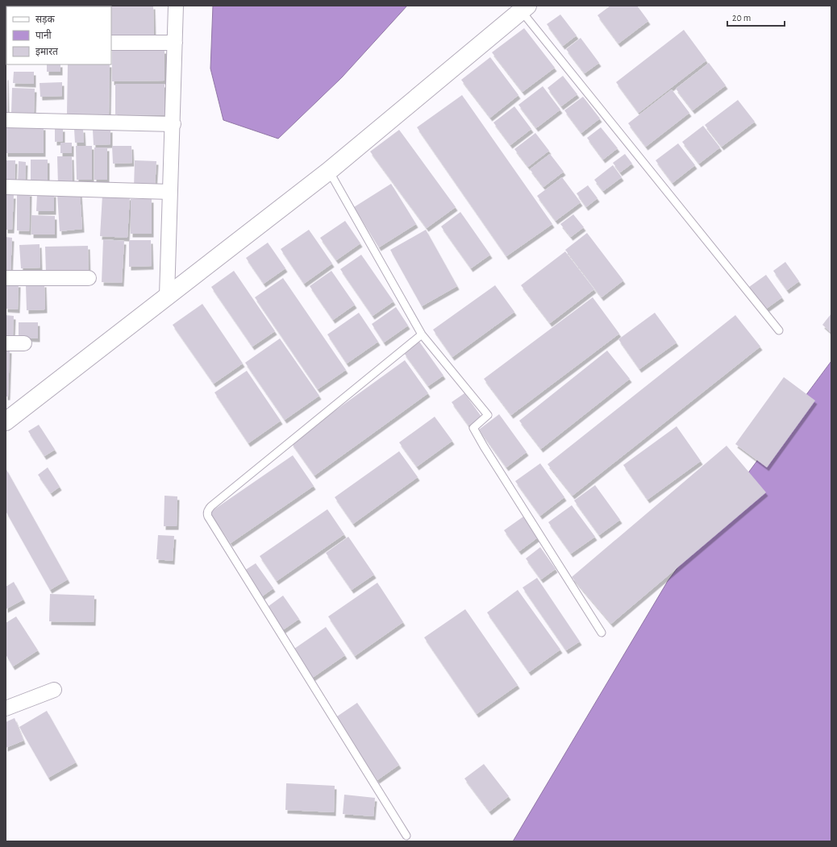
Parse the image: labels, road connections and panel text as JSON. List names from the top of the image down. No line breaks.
{"legend":["सड़क","पानी","इमारत"],"scale_bar":"20 m"}
